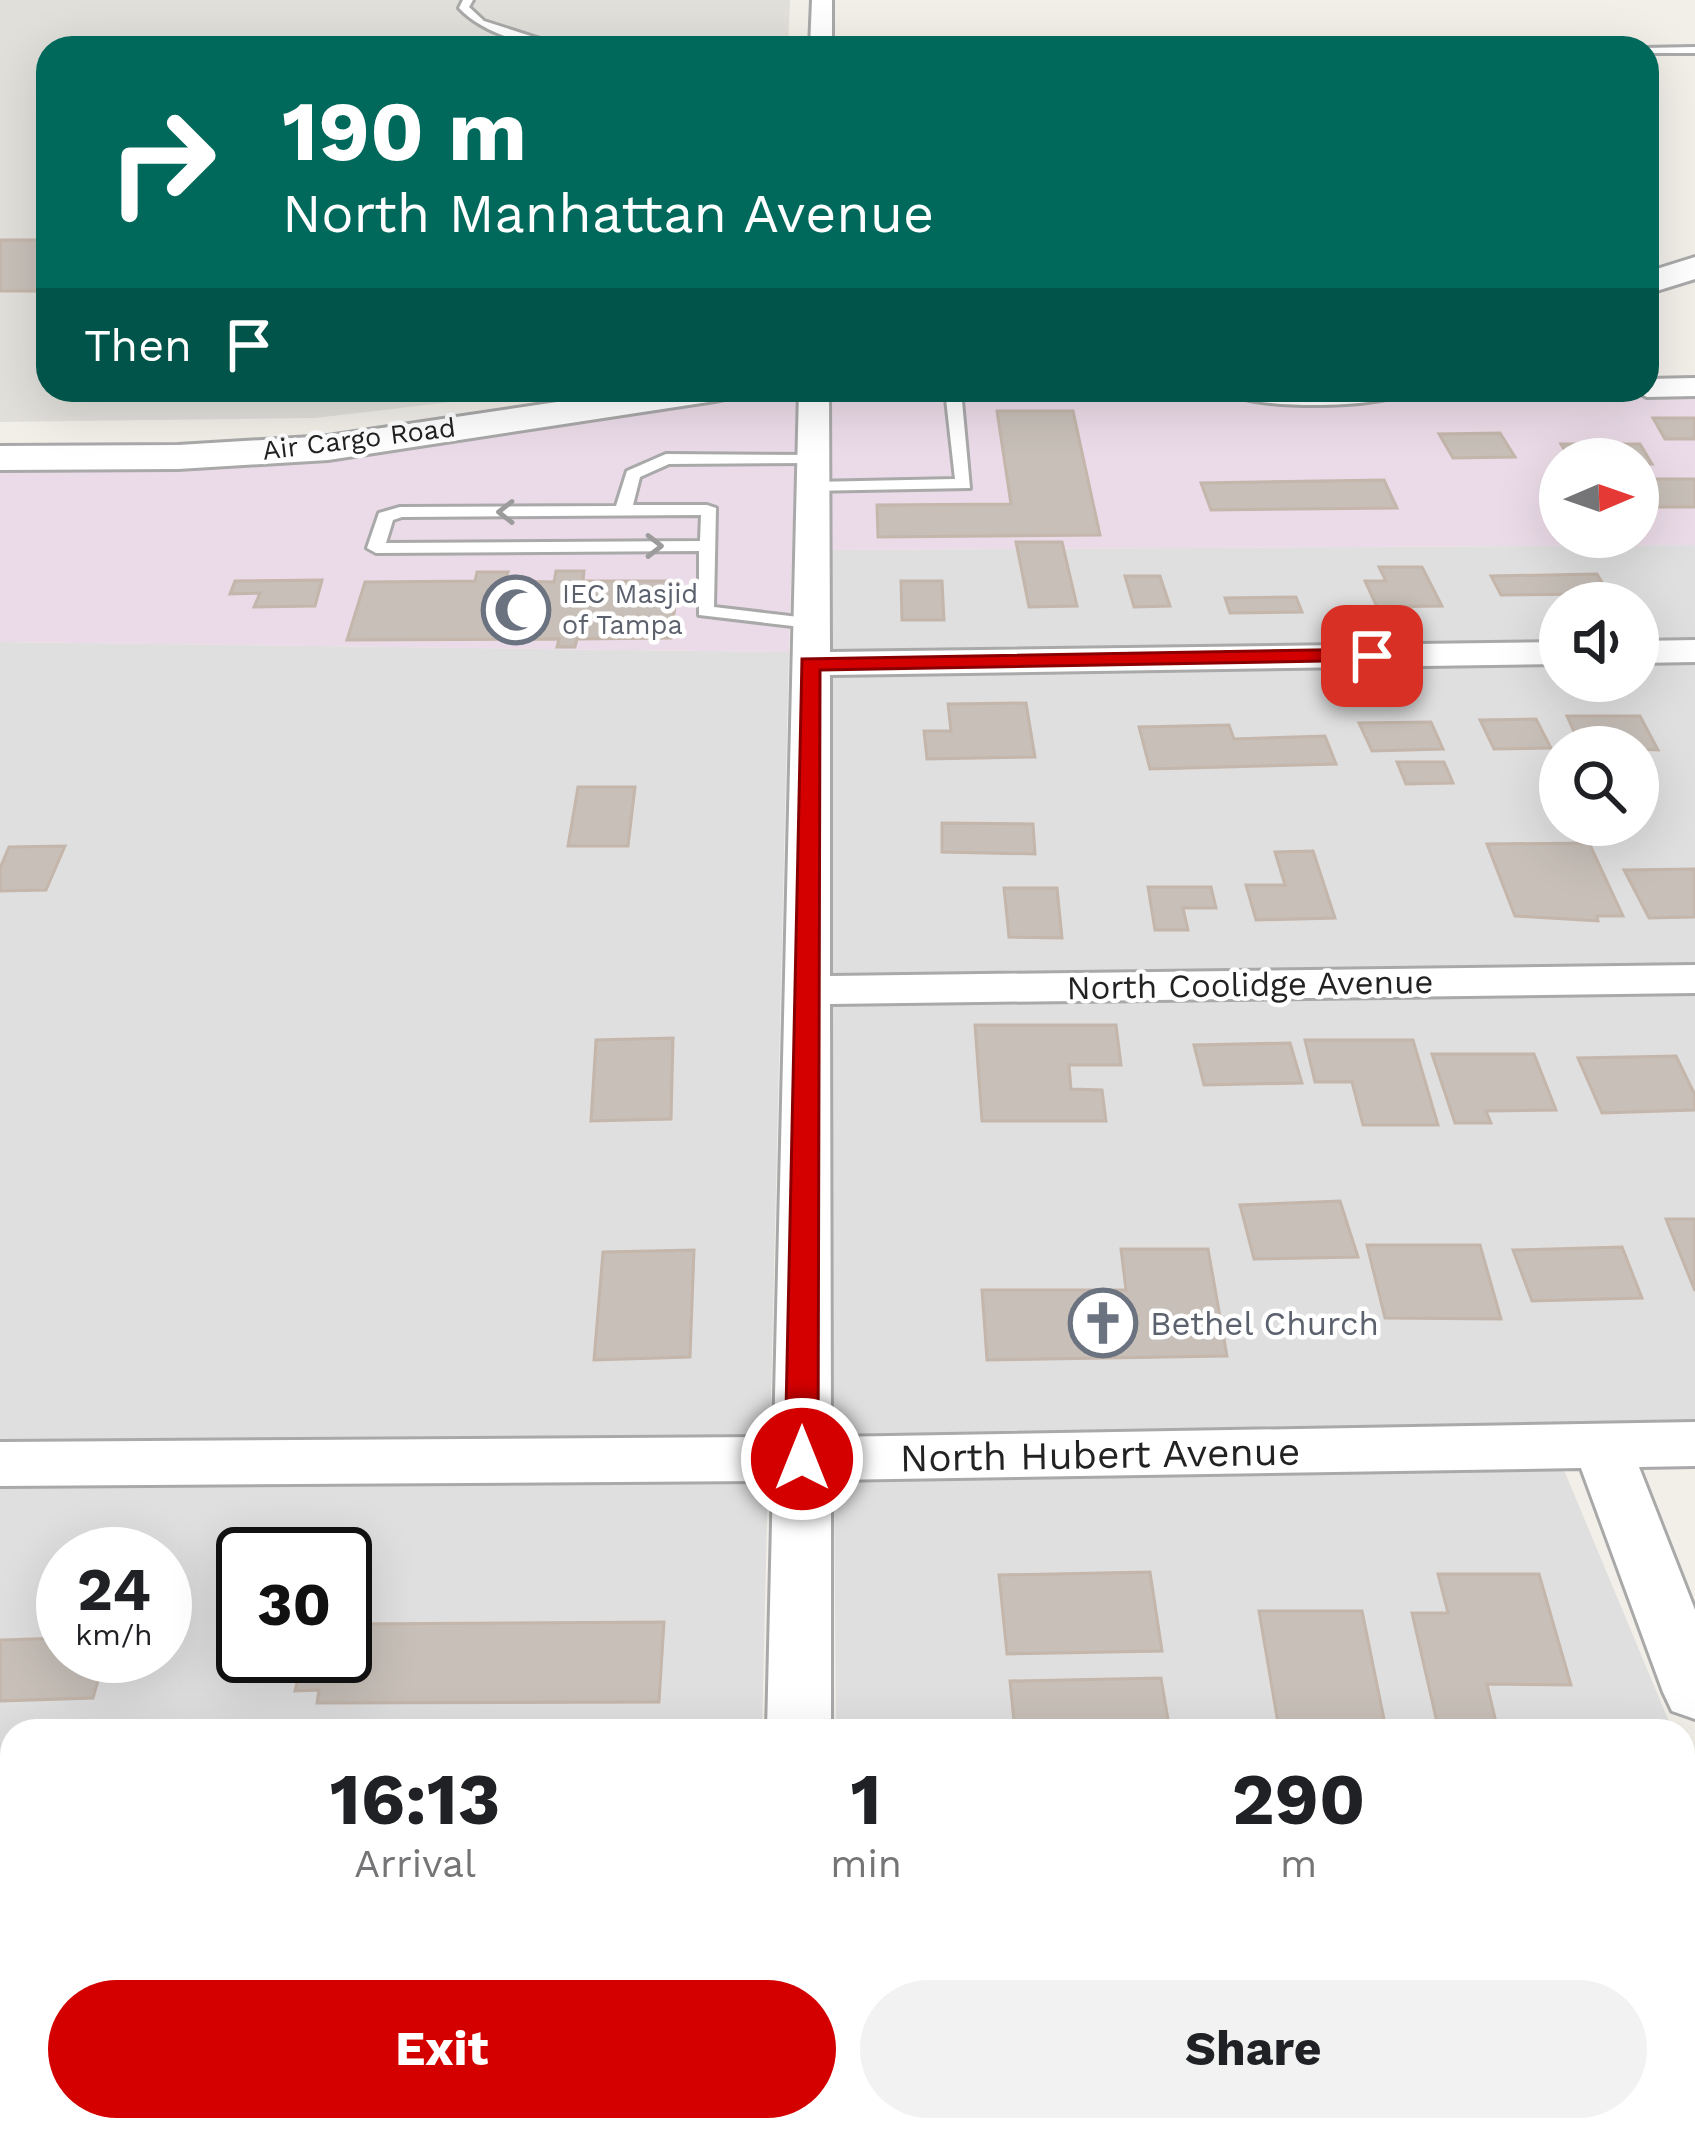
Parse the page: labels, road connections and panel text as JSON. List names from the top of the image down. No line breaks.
{"streets":{"street":["Air Cargo Road","North Coolidge Avenue","North Hubert Avenue"]},"places":{"mosque":["IEC Masjid of Tampa"],"church":["Bethel Church"]},"north":"right","page":{"turn":["190 m","North Manhattan Avenue"],"then":"Then","speed":"24 km/h","limit":"30","eta":["16:13","Arrival","1","min","290","m"],"buttons":["Exit","Share"]}}
